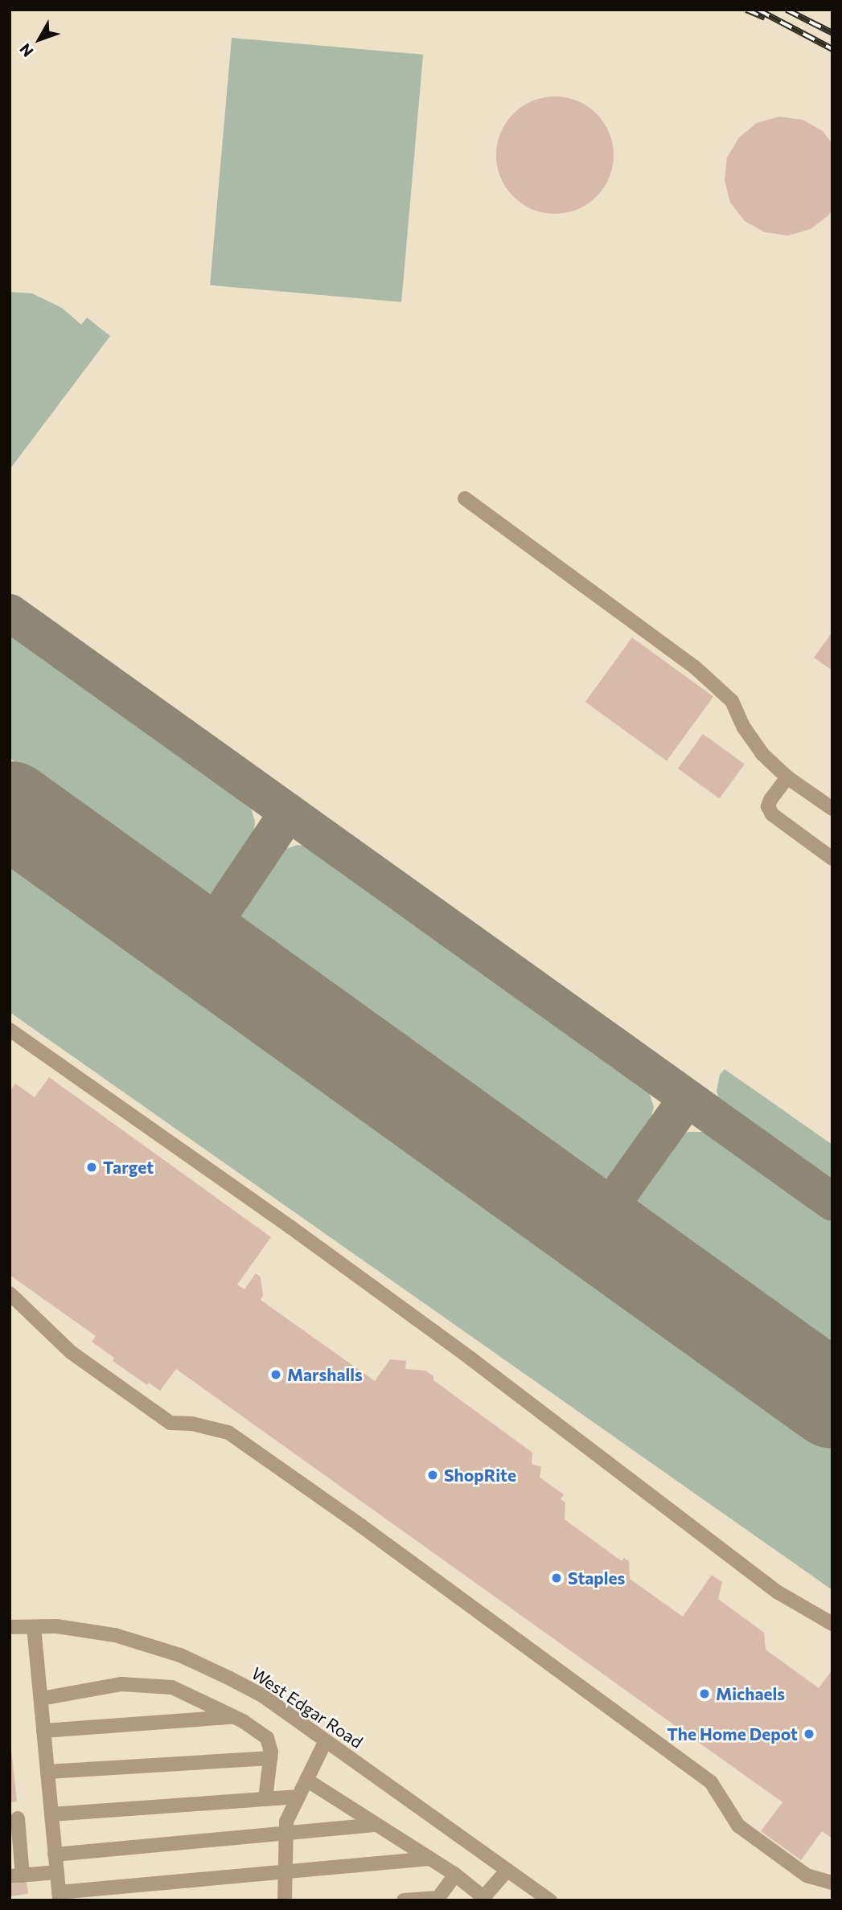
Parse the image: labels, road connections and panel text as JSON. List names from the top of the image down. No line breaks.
{"streets":{"lane":["West Edgar Road"]},"places":["Target","Marshalls","ShopRite","Staples","Michaels","The Home Depot"],"north":"bottom left"}
